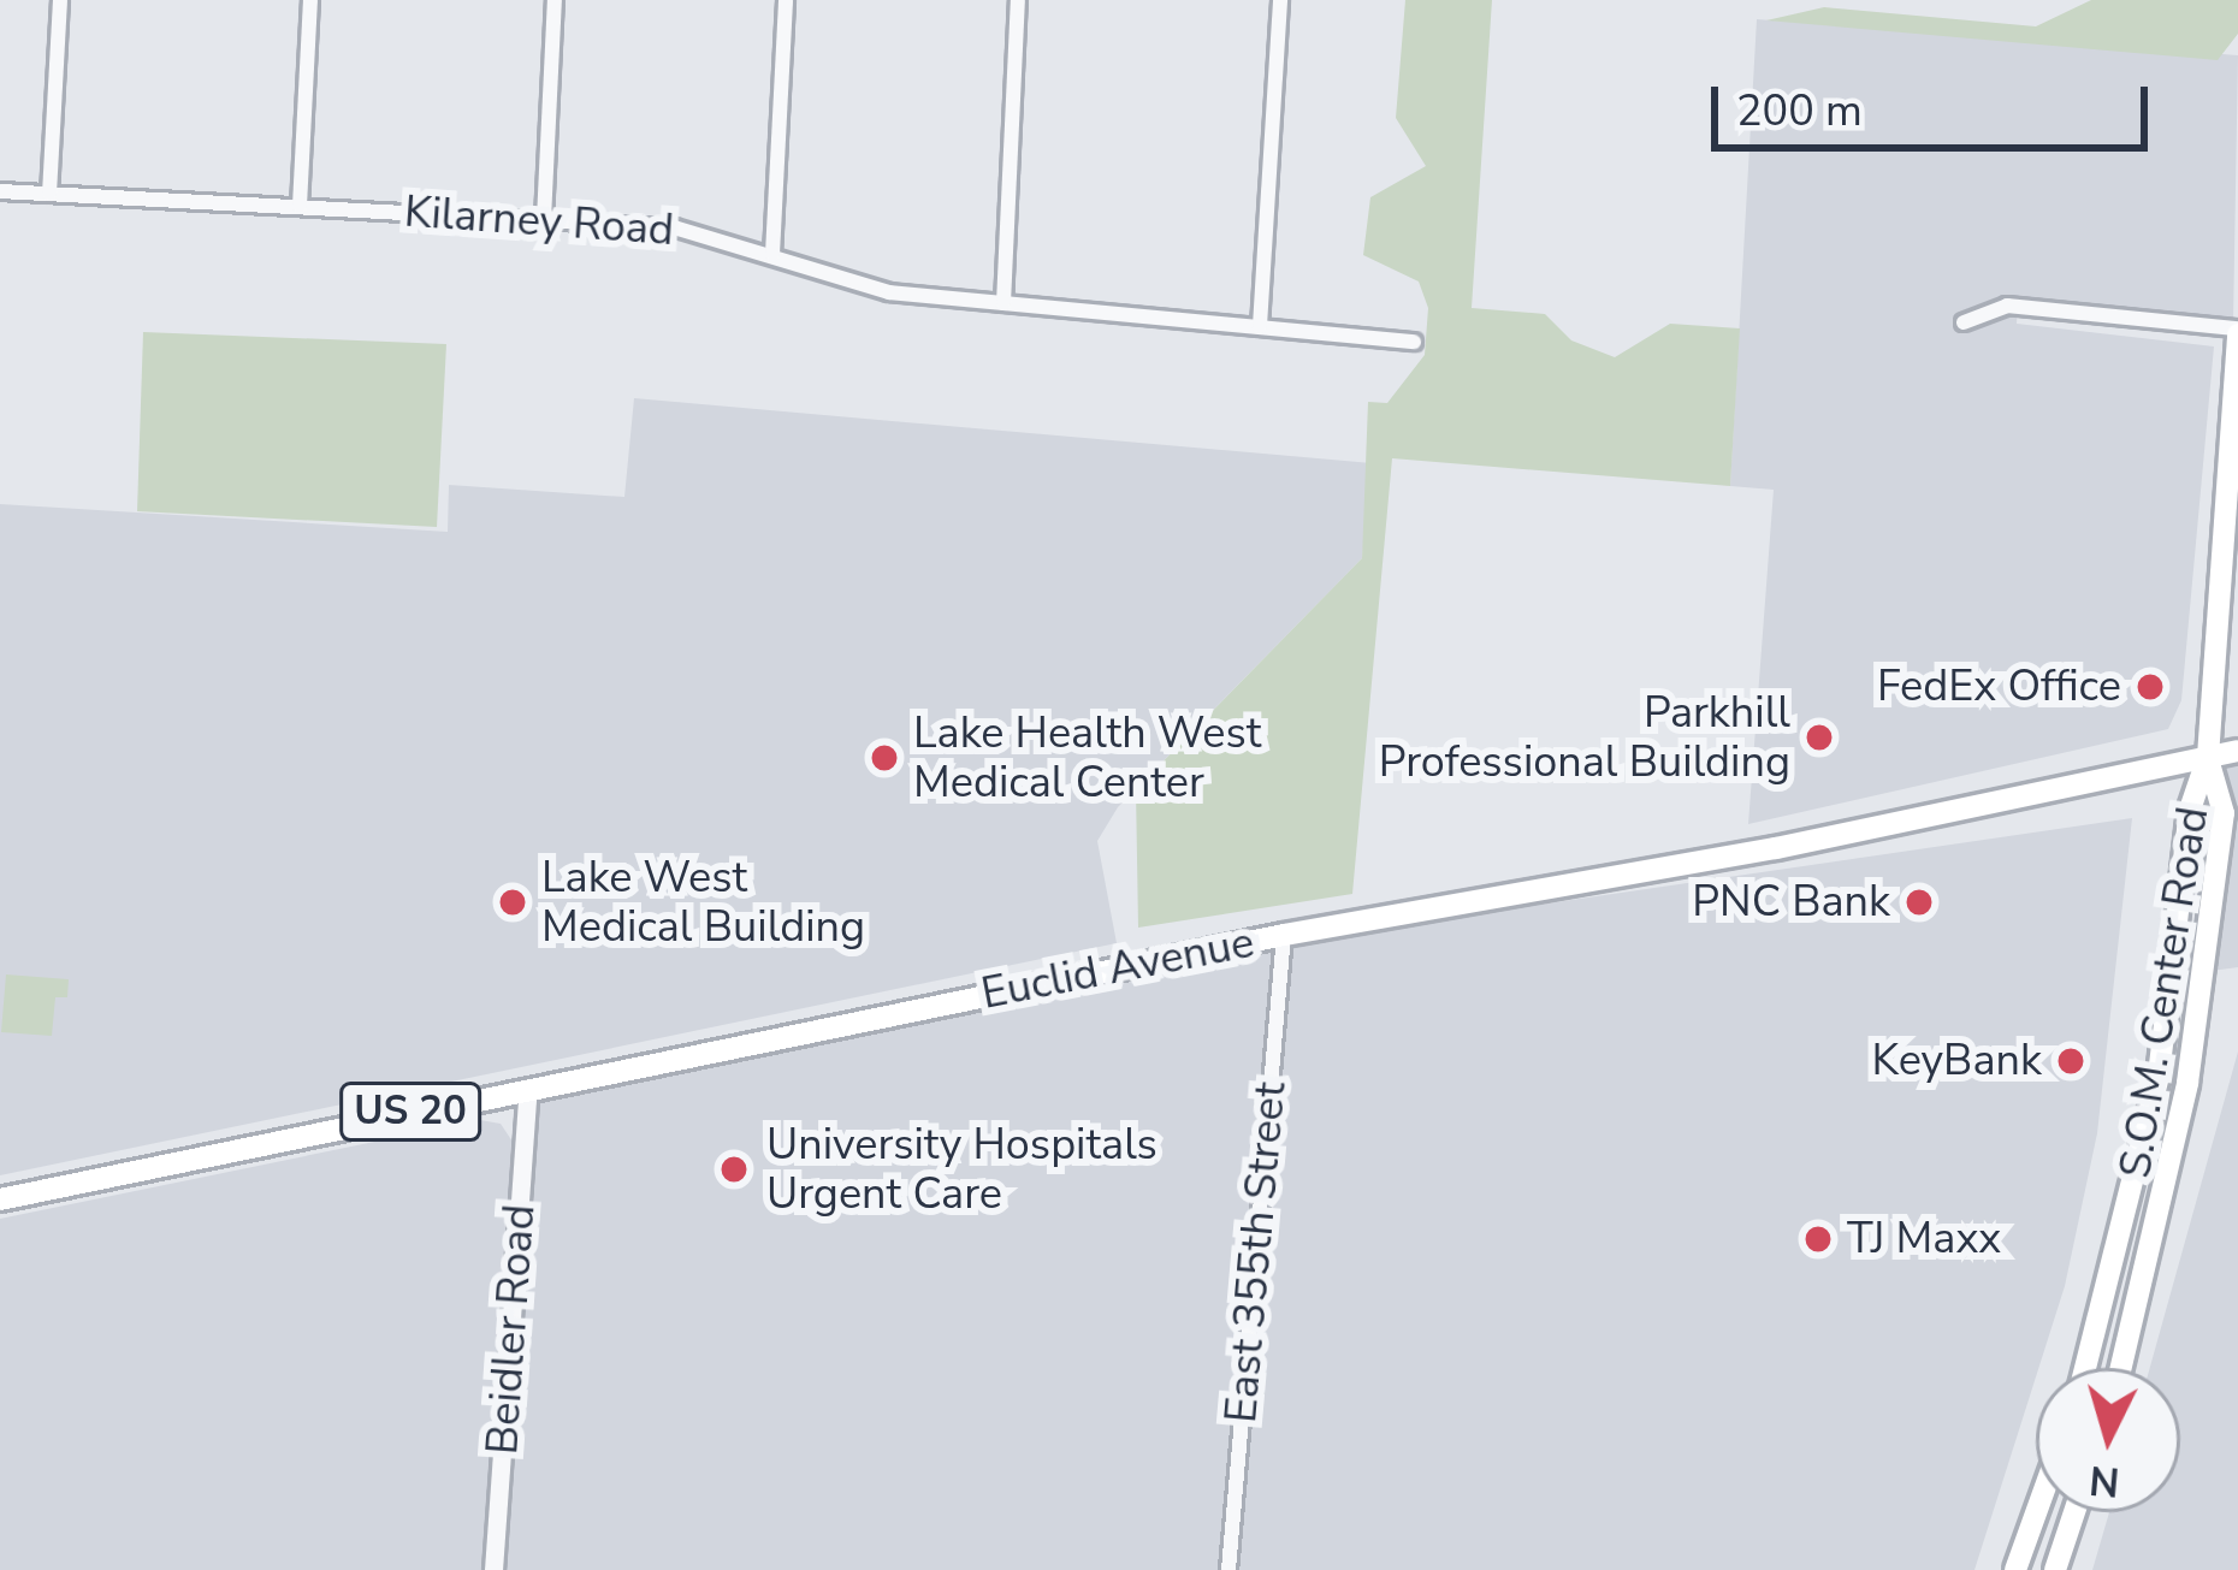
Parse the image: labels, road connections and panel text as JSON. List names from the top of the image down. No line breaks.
{"streets":{"main road":["Euclid Avenue","S.O.M. Center Road","US 20"],"street":["Kilarney Road","East 355th Street","Beidler Road"]},"crossings":[["Euclid Avenue","S.O.M. Center Road"],["Euclid Avenue","East 355th Street"],["Euclid Avenue","Beidler Road"]],"places":["FedEx Office","Parkhill Professional Building","Lake Health West Medical Center","Lake West Medical Building","PNC Bank","KeyBank","University Hospitals Urgent Care","TJ Maxx"],"scale_bar":"200 m","north":"bottom"}
